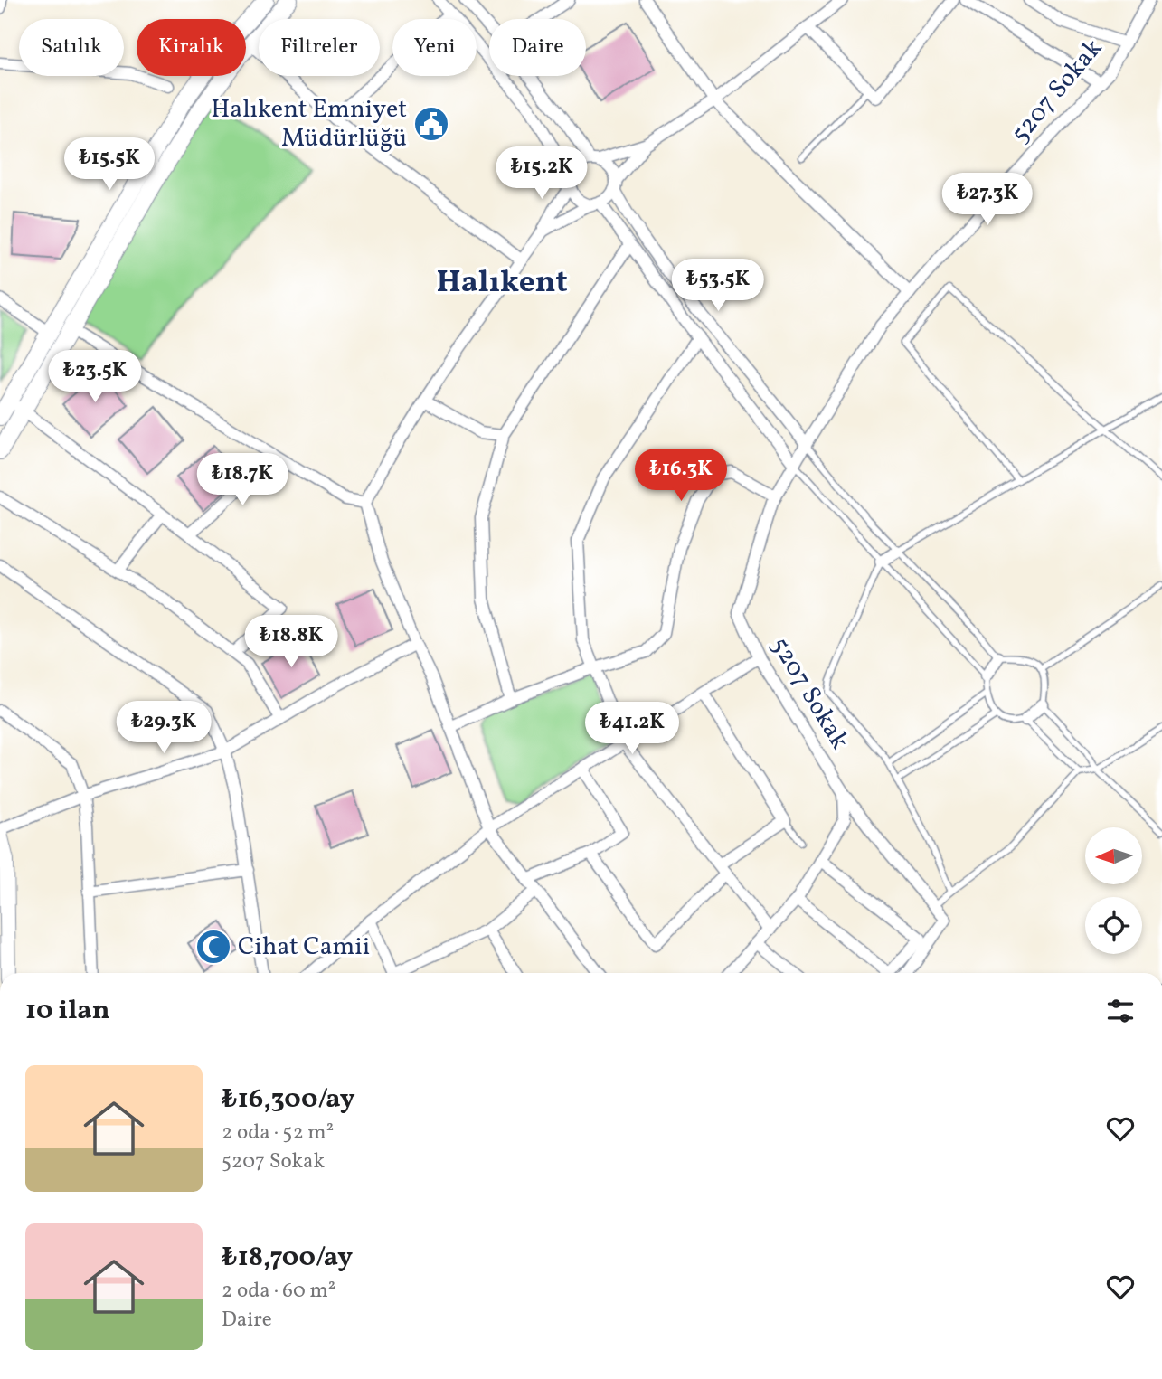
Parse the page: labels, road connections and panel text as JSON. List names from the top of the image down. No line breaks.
{"streets":{"street":["5207 Sokak"]},"districts":["Halıkent"],"places":{"public building":["Halıkent Emniyet Müdürlüğü"],"mosque":["Cihat Camii"]},"north":"left","page":{"chip":["Satılık","Kiralık","Filtreler","Yeni","Daire"],"price":["₺15.5K","₺15.2K","₺27.3K","₺53.5K","₺23.5K","₺16.3K","₺18.7K","₺18.8K","₺29.3K","₺41.2K"],"heading":"10 ilan","list":[{"name":"₺16,300/ay","note":"2 oda · 52 m² · 5207 Sokak"},{"name":"₺18,700/ay","note":"2 oda · 60 m² · Daire"}]}}
